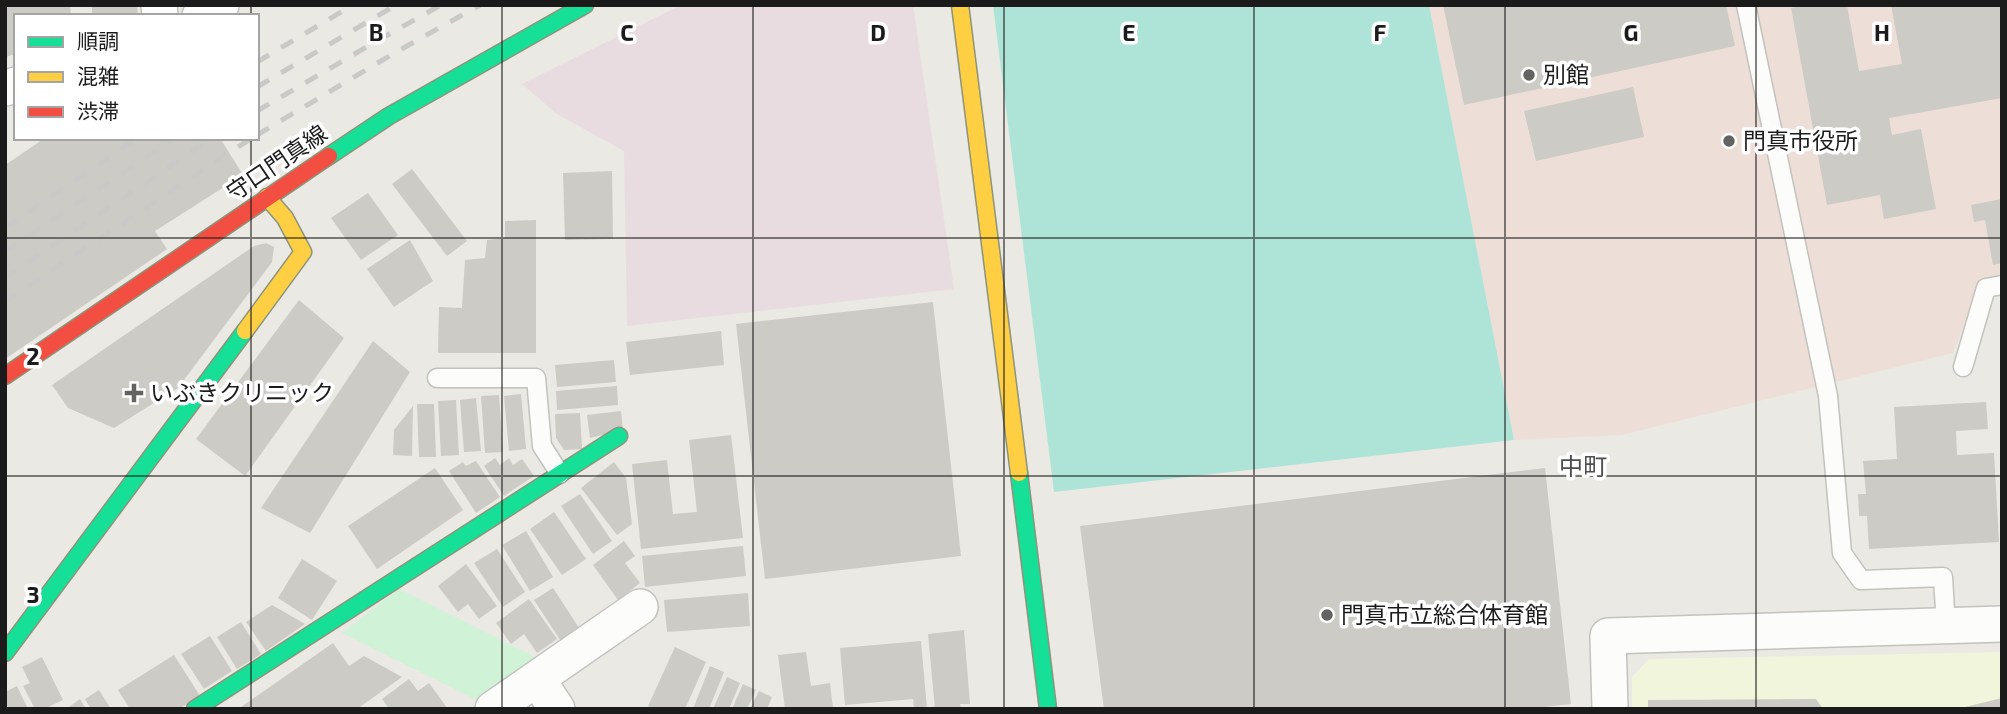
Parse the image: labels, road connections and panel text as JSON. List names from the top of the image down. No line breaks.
{"streets":{"street":["守口門真線"]},"districts":["中町"],"places":{"other":["別館","門真市役所","門真市立総合体育館"],"health":["いぶきクリニック"]},"legend":["順調","混雑","渋滞"],"grid":{"columns":["B","C","D","E","F","G","H"],"rows":["2","3"]}}
